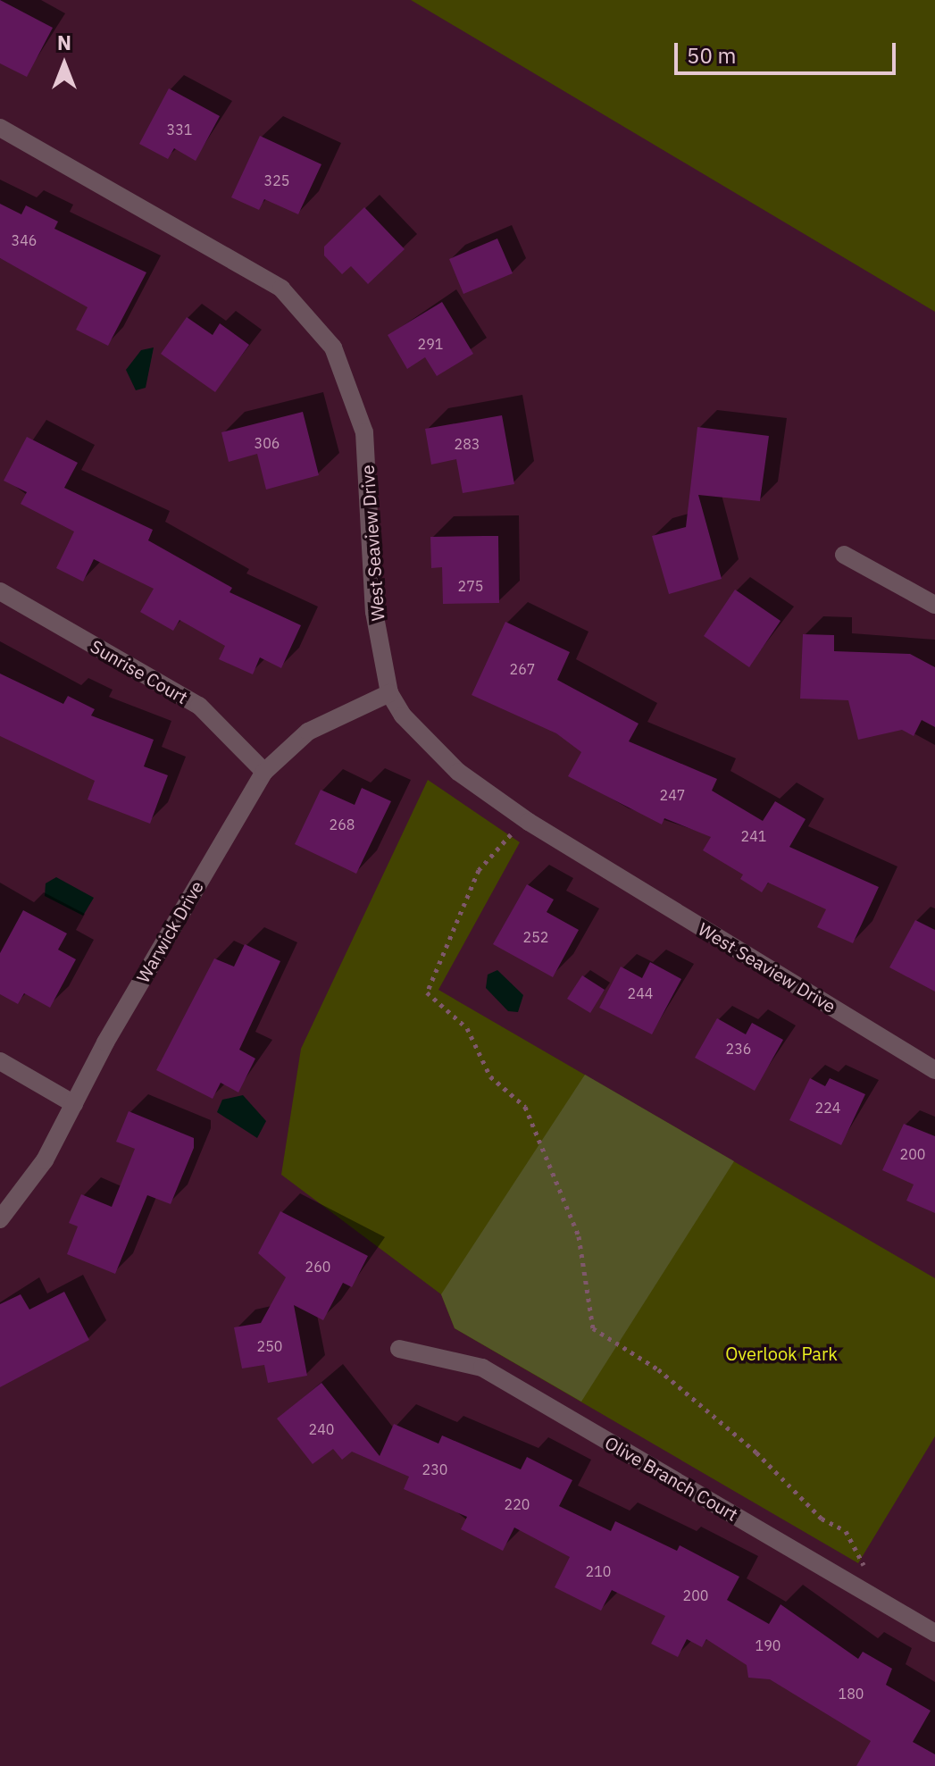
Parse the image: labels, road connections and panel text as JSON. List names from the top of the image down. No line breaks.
{"streets":{"street":["West Seaview Drive","Sunrise Court","Warwick Drive","Olive Branch Court"]},"crossings":[["West Seaview Drive","Warwick Drive"],["Sunrise Court","Warwick Drive"]],"parks":["Overlook Park"],"house_numbers":["331","325","346","291","306","283","275","267","247","268","241","252","244","236","224","200","260","250","240","230","220","210","200","190","180"],"scale_bar":"50 m","north":"top"}
